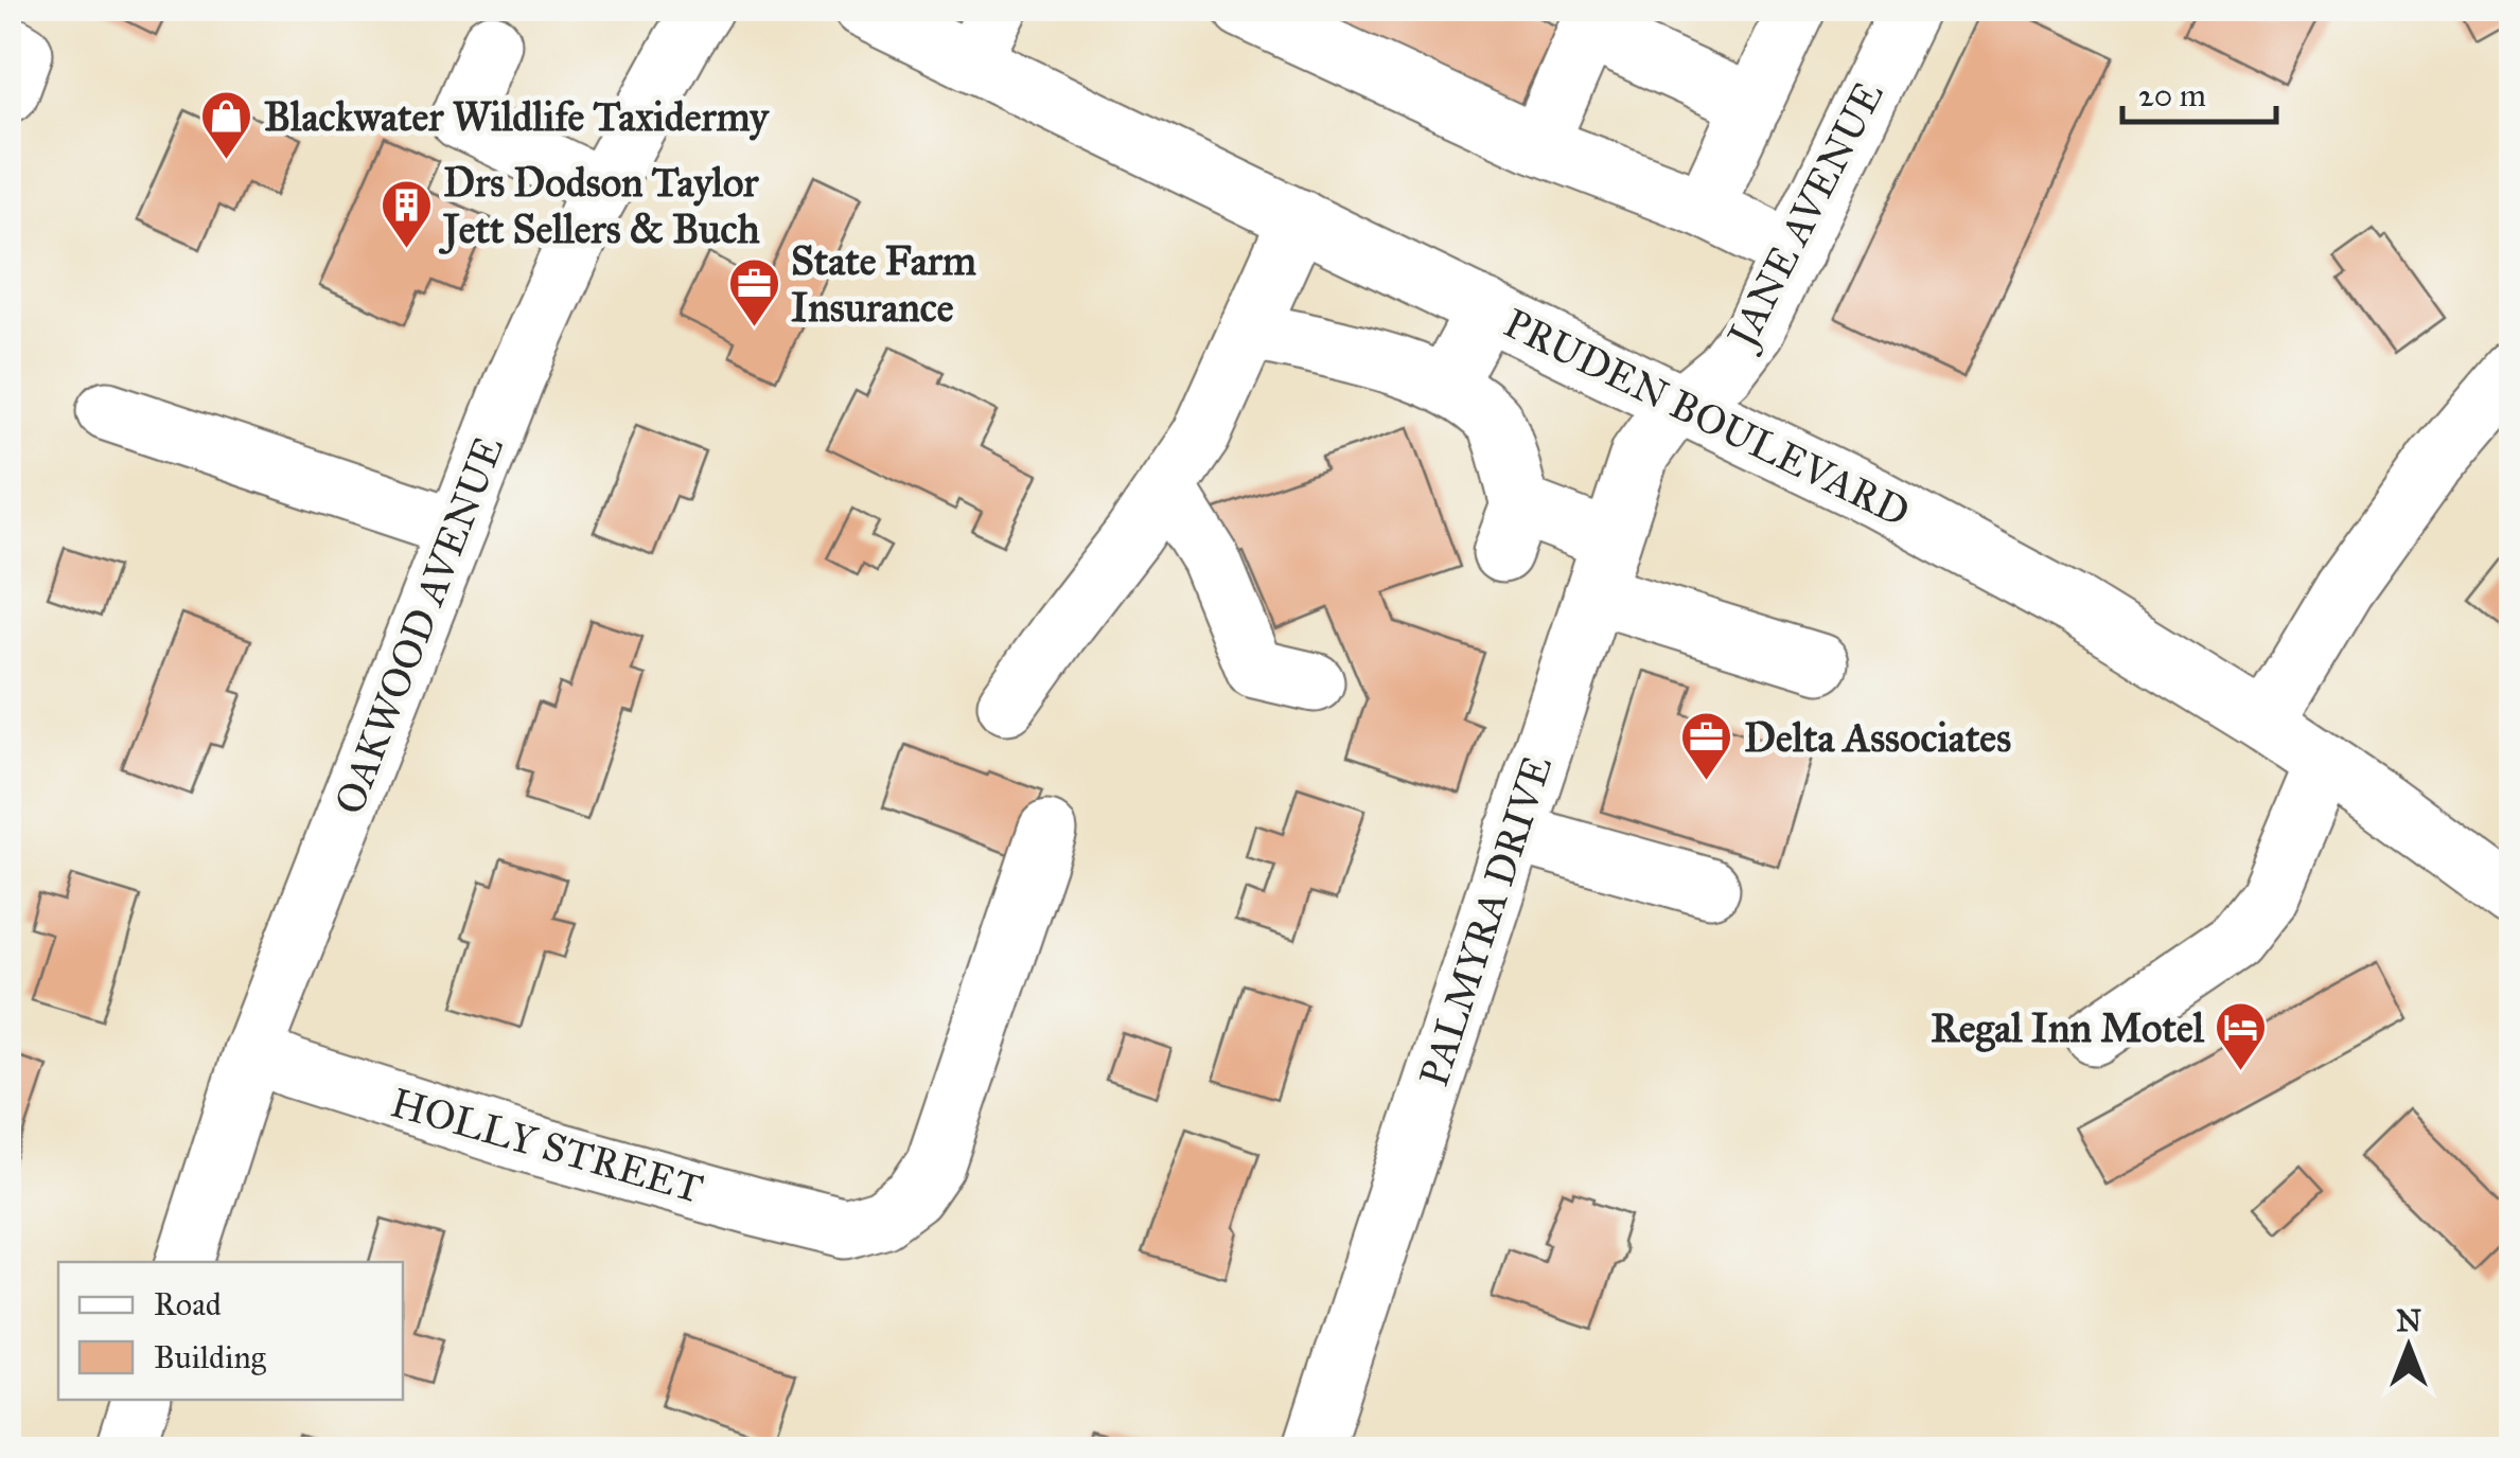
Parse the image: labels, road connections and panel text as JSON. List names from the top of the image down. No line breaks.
{"streets":{"street":["JANE AVENUE","PRUDEN BOULEVARD","OAKWOOD AVENUE","PALMYRA DRIVE","HOLLY STREET"]},"crossings":[["JANE AVENUE","PRUDEN BOULEVARD"],["JANE AVENUE","PALMYRA DRIVE"],["PRUDEN BOULEVARD","PALMYRA DRIVE"],["OAKWOOD AVENUE","HOLLY STREET"]],"places":{"shop":["Blackwater Wildlife Taxidermy"],"building":["Drs Dodson Taylor Jett Sellers & Buch"],"office":["State Farm Insurance","Delta Associates"],"hotel":["Regal Inn Motel"]},"legend":["Road","Building"],"scale_bar":"20 m","north":"top"}
